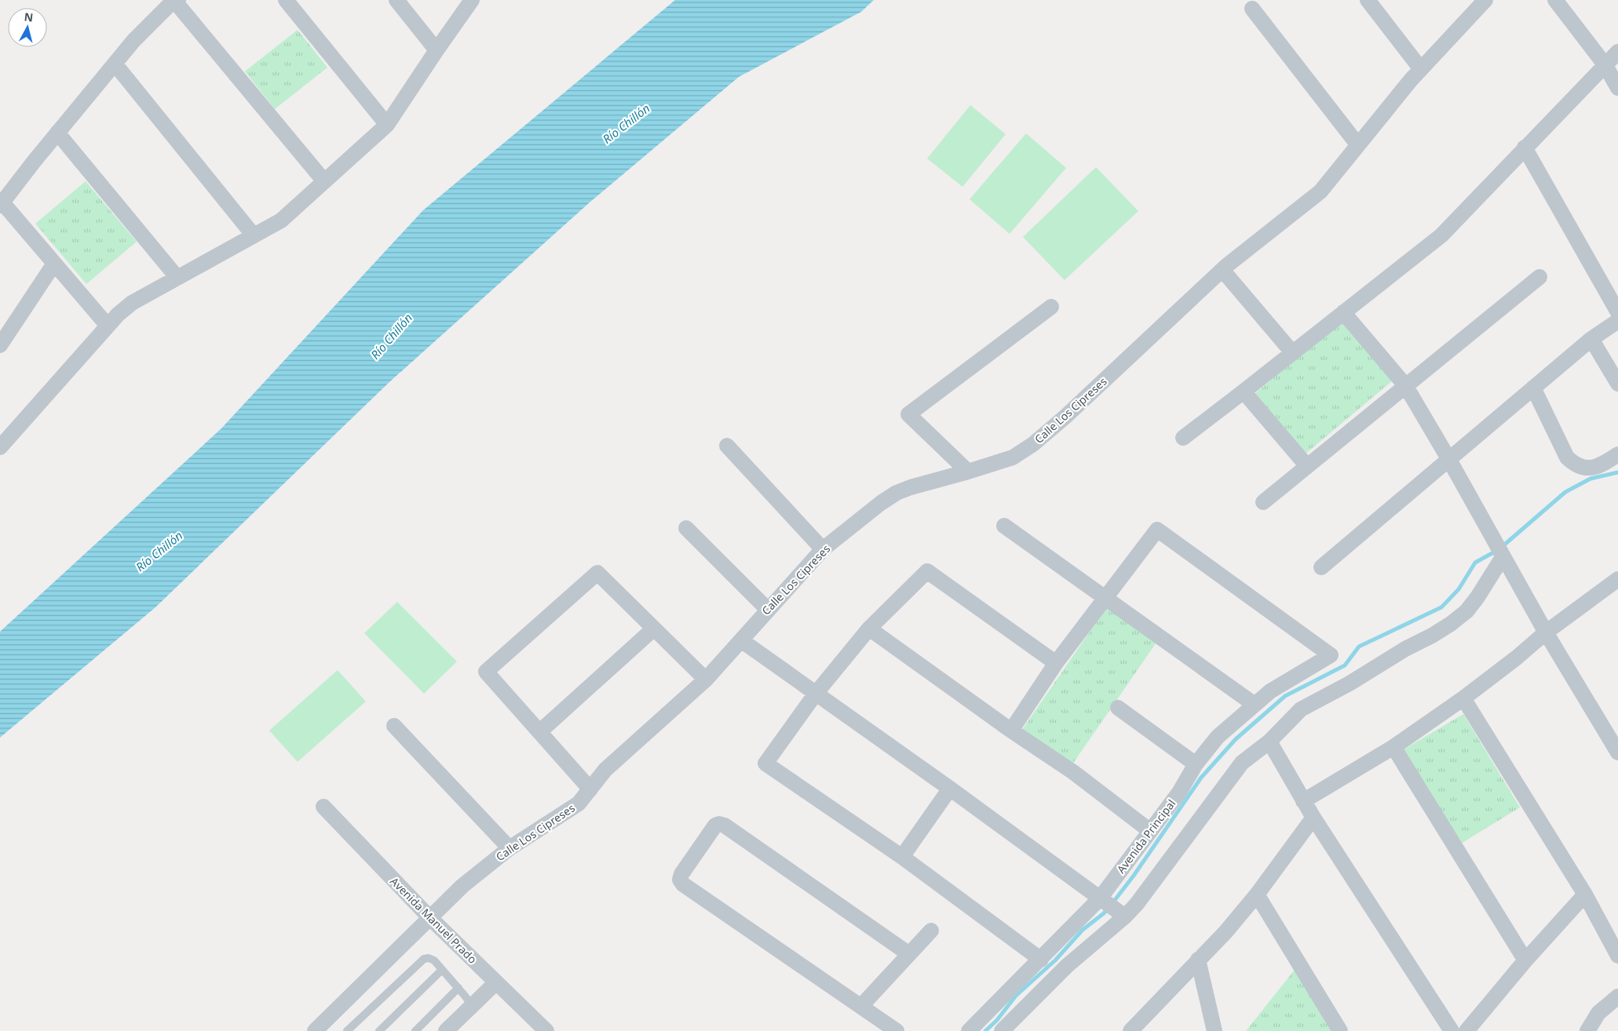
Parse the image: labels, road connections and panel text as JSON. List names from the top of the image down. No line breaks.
{"streets":{"street":["Calle Los Cipreses","Avenida Principal","Avenida Manuel Prado"]},"crossings":[["Calle Los Cipreses","Avenida Manuel Prado"]],"water":["Río Chillón"],"north":"top"}
